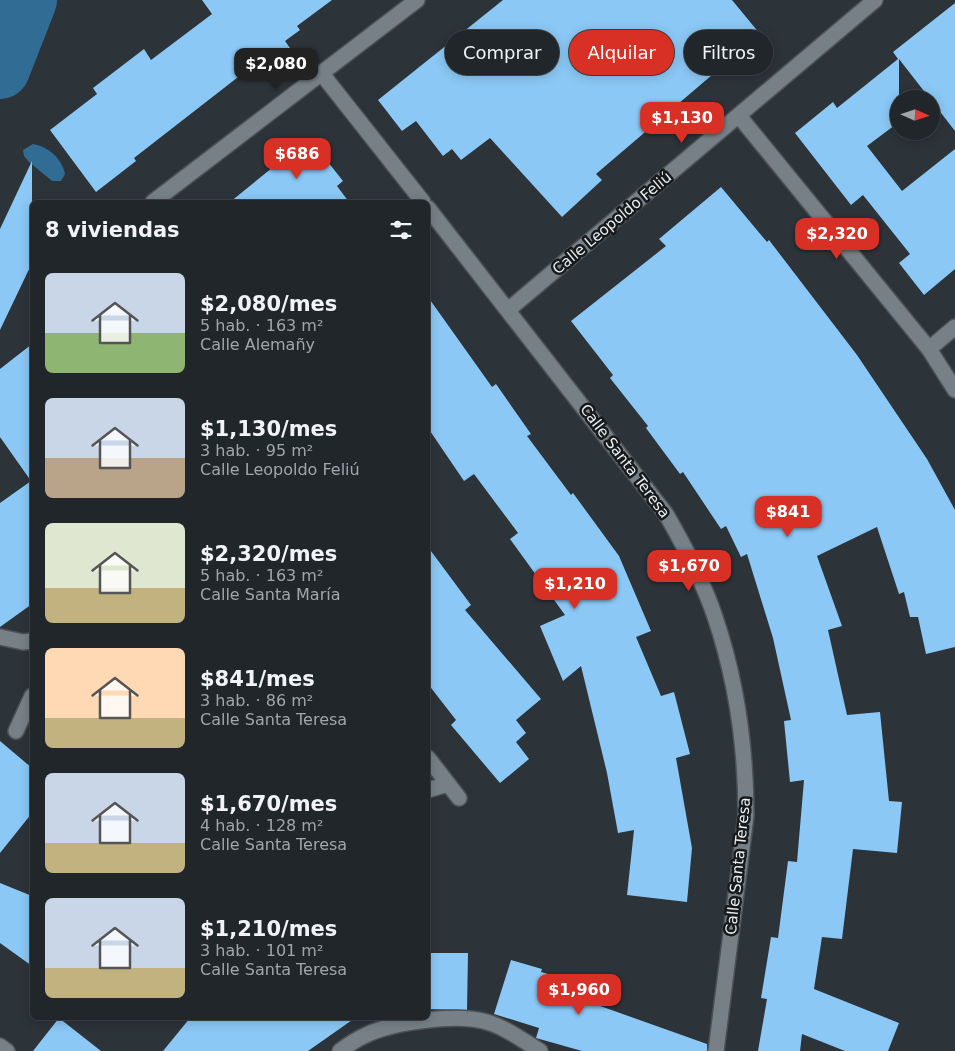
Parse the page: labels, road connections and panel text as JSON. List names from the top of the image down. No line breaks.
{"streets":{"street":["Calle Leopoldo Feliú","Calle Santa Teresa"]},"crossings":[["Calle Leopoldo Feliú","Calle Santa Teresa"]],"north":"right","page":{"chip":["Comprar","Alquilar","Filtros"],"price":["$2,080","$1,130","$686","$2,320","$841","$1,670","$1,210","$1,960"],"heading":"8 viviendas","list":[{"name":"$2,080/mes","note":"5 hab. · 163 m² · Calle Alemañy"},{"name":"$1,130/mes","note":"3 hab. · 95 m² · Calle Leopoldo Feliú"},{"name":"$2,320/mes","note":"5 hab. · 163 m² · Calle Santa María"},{"name":"$841/mes","note":"3 hab. · 86 m² · Calle Santa Teresa"},{"name":"$1,670/mes","note":"4 hab. · 128 m² · Calle Santa Teresa"},{"name":"$1,210/mes","note":"3 hab. · 101 m² · Calle Santa Teresa"}]}}
